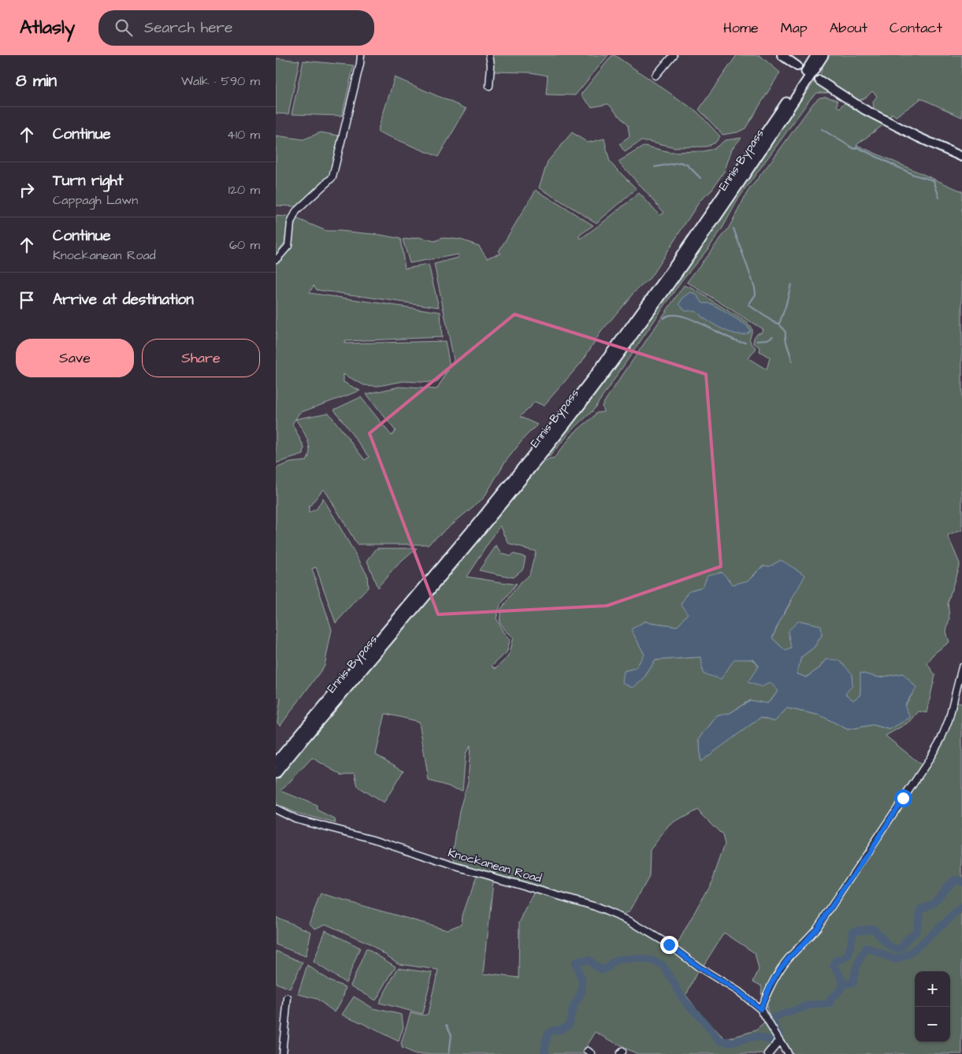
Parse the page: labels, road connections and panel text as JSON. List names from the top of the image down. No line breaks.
{"streets":{"highway":["Ennis Bypass"],"street":["Knockanean Road"]},"page":{"header":"Atlasly","search":"Search here","nav":["Home","Map","About","Contact"],"heading":["8 min","Walk · 590 m"],"list":[["Continue","410 m"],["Turn right","Cappagh Lawn","120 m"],["Continue","Knockanean Road","60 m"],"Arrive at destination"],"buttons":["Save","Share"],"map_buttons":["+","−"]}}
